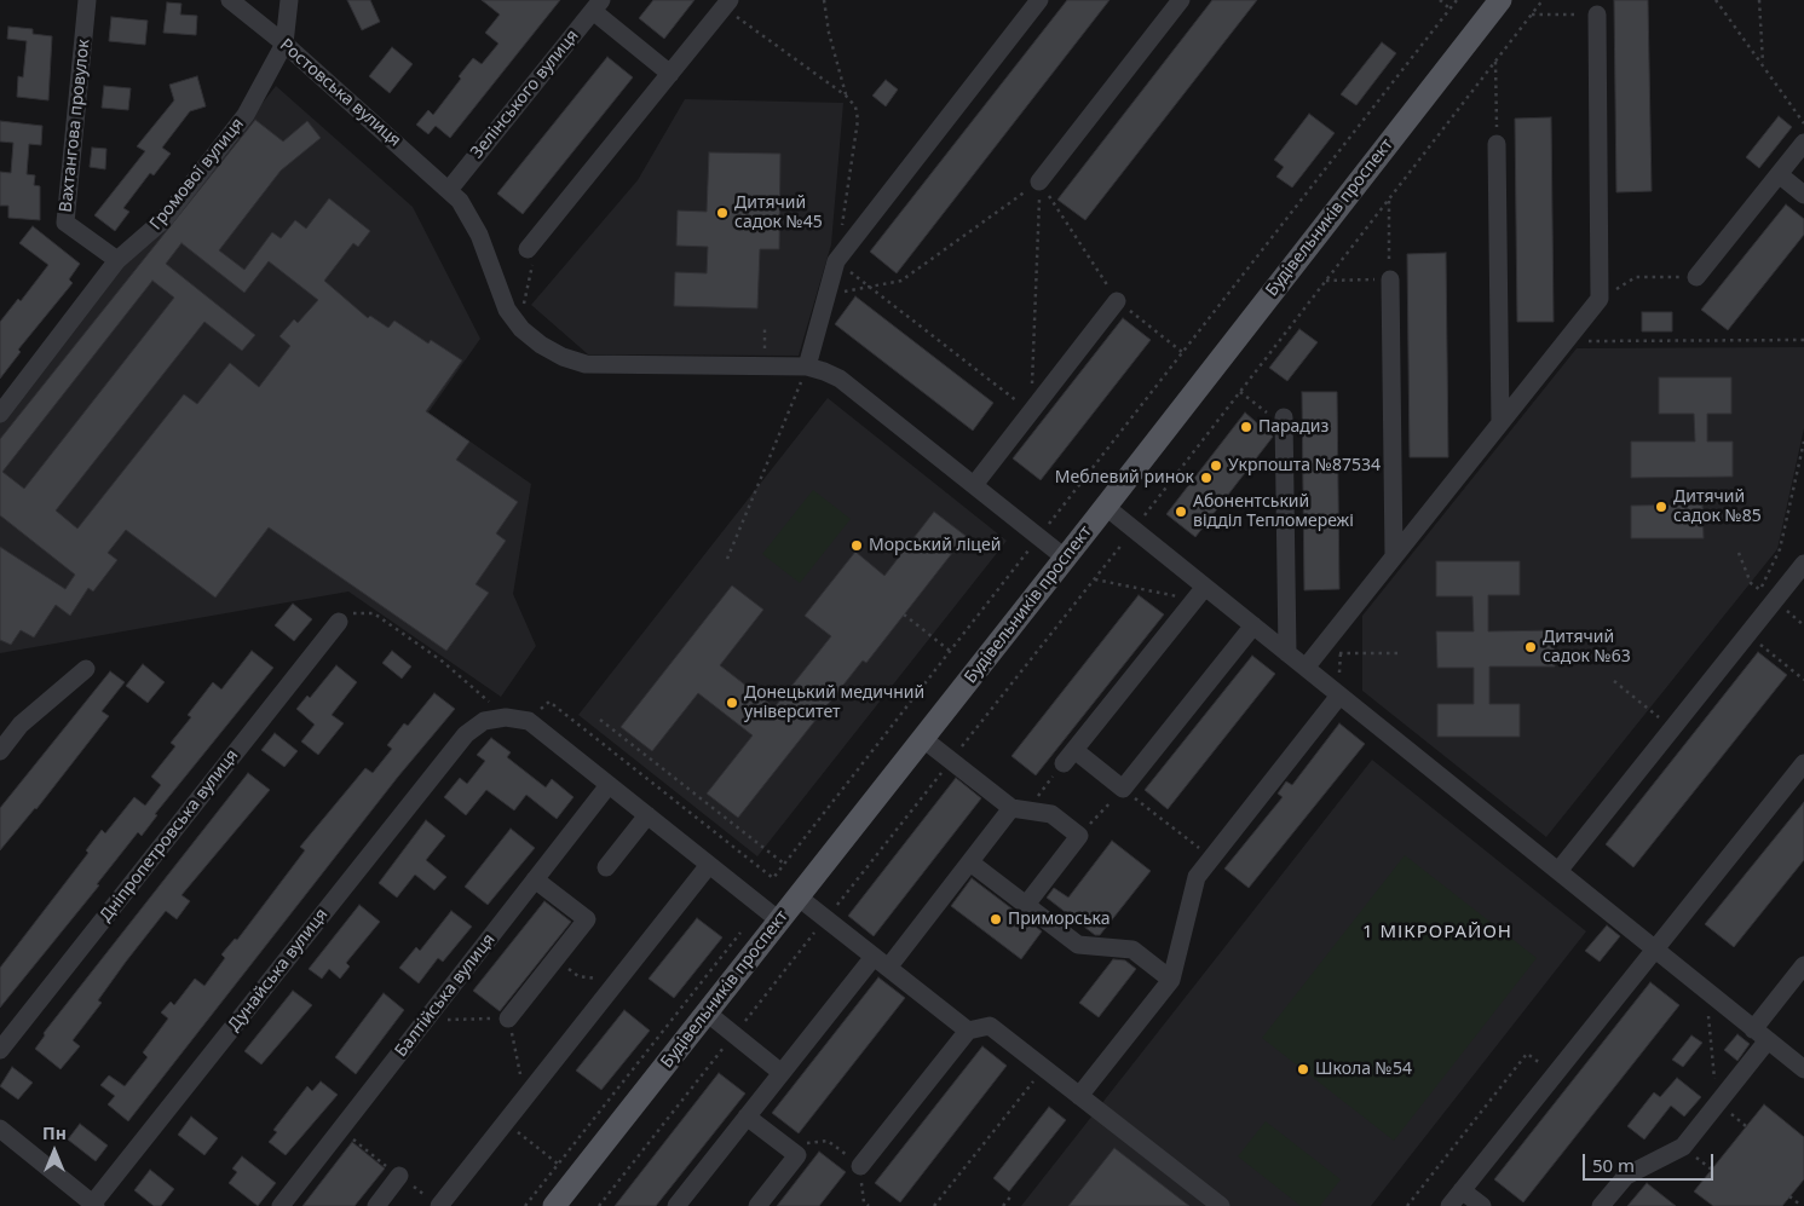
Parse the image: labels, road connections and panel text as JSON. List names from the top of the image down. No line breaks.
{"streets":{"main road":["Будівельників проспект"],"street":["Ростовська вулиця","Зелінського вулиця","Вахтангова провулок","Громової вулиця","Дніпропетровська вулиця","Дунайська вулиця","Балтійська вулиця"]},"crossings":[["Ростовська вулиця","Зелінського вулиця"],["Ростовська вулиця","Громової вулиця"],["Ростовська вулиця","Будівельників проспект"],["Вахтангова провулок","Громової вулиця"]],"districts":["1 МІКРОРАЙОН"],"places":["Дитячий садок №45","Парадиз","Укрпошта №87534","Меблевий ринок","Дитячий садок №85","Абонентський відділ Тепломережі","Морський ліцей","Дитячий садок №63","Донецький медичний університет","Приморська","Школа №54"],"scale_bar":"50 m","north":"top"}
